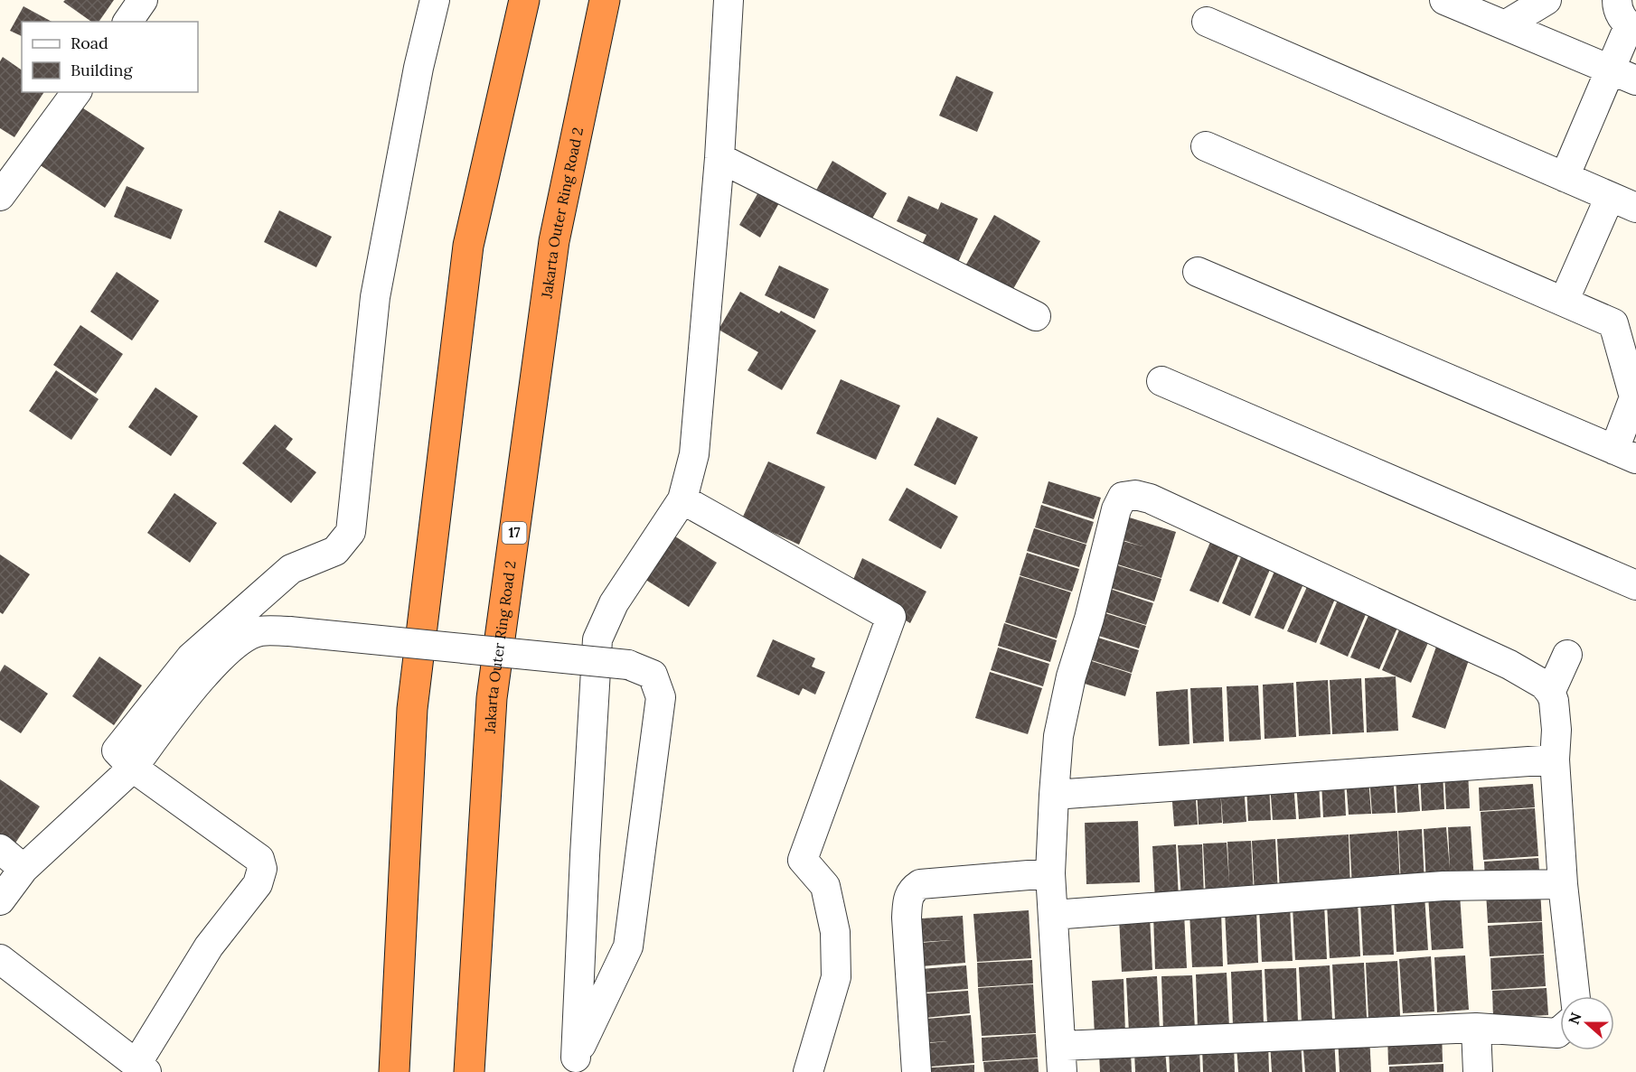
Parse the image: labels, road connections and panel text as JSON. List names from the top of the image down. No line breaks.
{"streets":{"highway":["Jakarta Outer Ring Road 2","17"]},"legend":["Road","Building"],"north":"left"}
